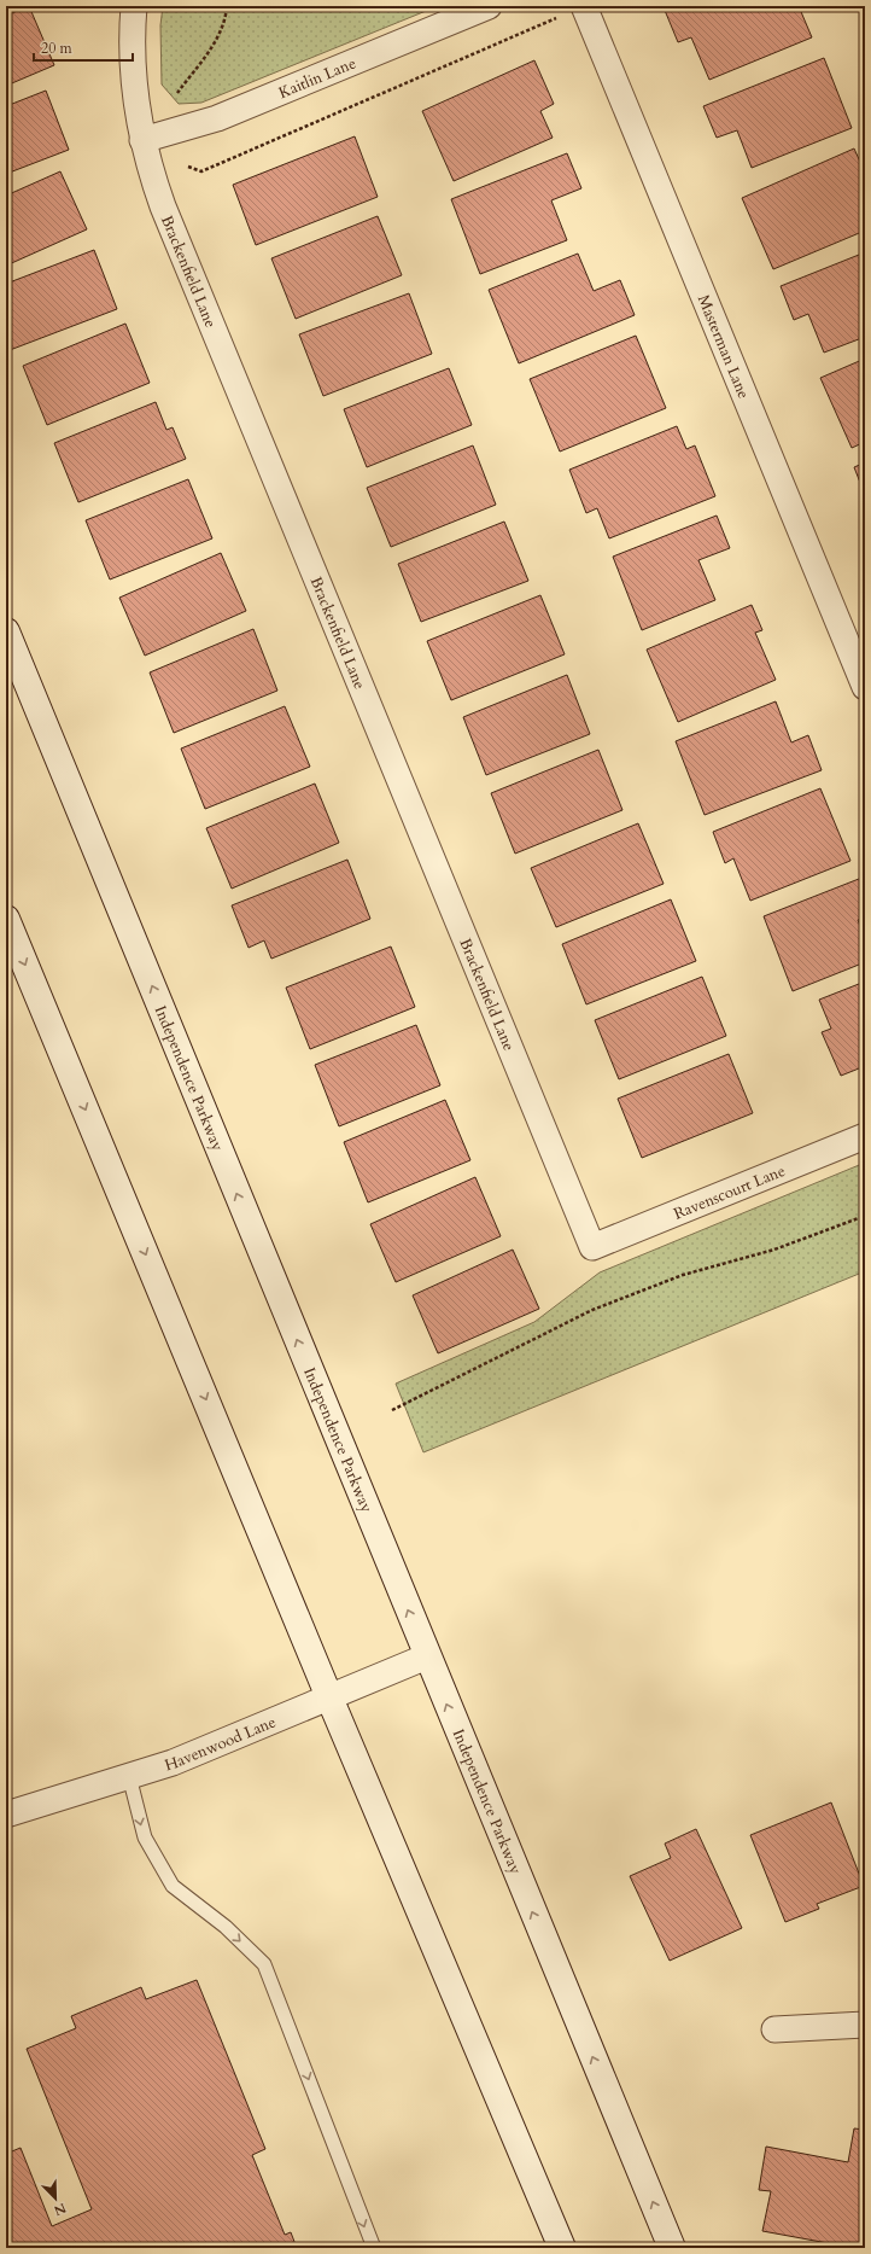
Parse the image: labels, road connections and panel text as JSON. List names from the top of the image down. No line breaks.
{"streets":{"main road":["Independence Parkway"],"street":["Kaitlin Lane","Brackenfield Lane","Masterman Lane","Ravenscourt Lane","Havenwood Lane"]},"crossings":[["Kaitlin Lane","Brackenfield Lane"],["Brackenfield Lane","Ravenscourt Lane"],["Independence Parkway","Havenwood Lane"]],"scale_bar":"20 m","north":"bottom right"}
